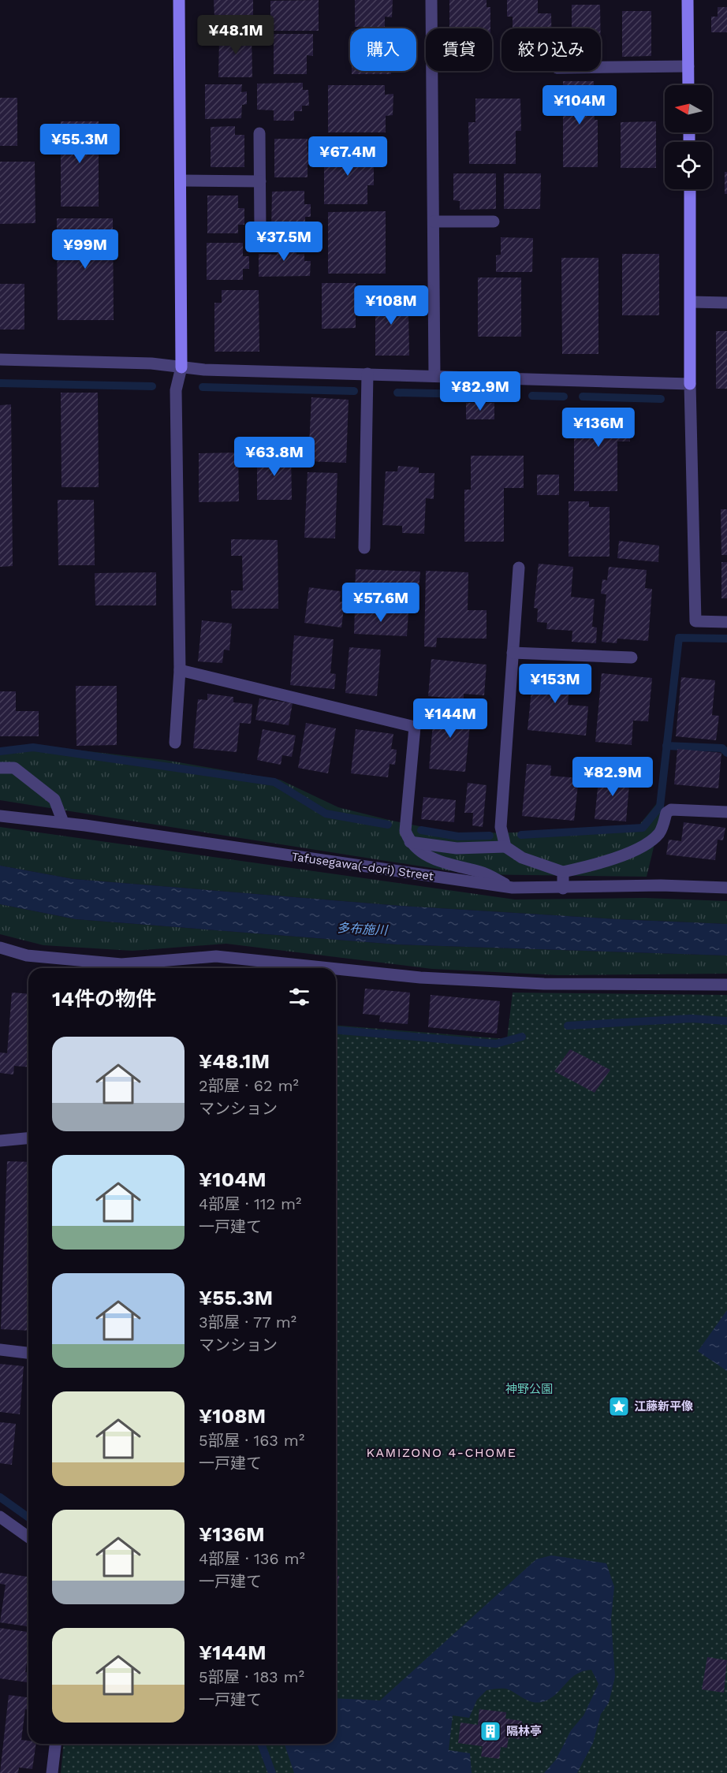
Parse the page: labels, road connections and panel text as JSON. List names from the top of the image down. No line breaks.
{"streets":{"street":["Tafusegawa(-dori) Street"]},"districts":["KAMIZONO 4-CHOME"],"water":["多布施川"],"parks":["神野公園"],"places":{"place":["江藤新平像"],"building":["隔林亭"]},"north":"left","page":{"price":["¥48.1M","¥104M","¥55.3M","¥67.4M","¥37.5M","¥99M","¥108M","¥82.9M","¥136M","¥63.8M","¥57.6M","¥153M","¥144M","¥82.9M"],"chip":["購入","賃貸","絞り込み"],"heading":"14件の物件","list":[{"name":"¥48.1M","note":"2部屋 · 62 m² · マンション"},{"name":"¥104M","note":"4部屋 · 112 m² · 一戸建て"},{"name":"¥55.3M","note":"3部屋 · 77 m² · マンション"},{"name":"¥108M","note":"5部屋 · 163 m² · 一戸建て"},{"name":"¥136M","note":"4部屋 · 136 m² · 一戸建て"},{"name":"¥144M","note":"5部屋 · 183 m² · 一戸建て"}]}}
